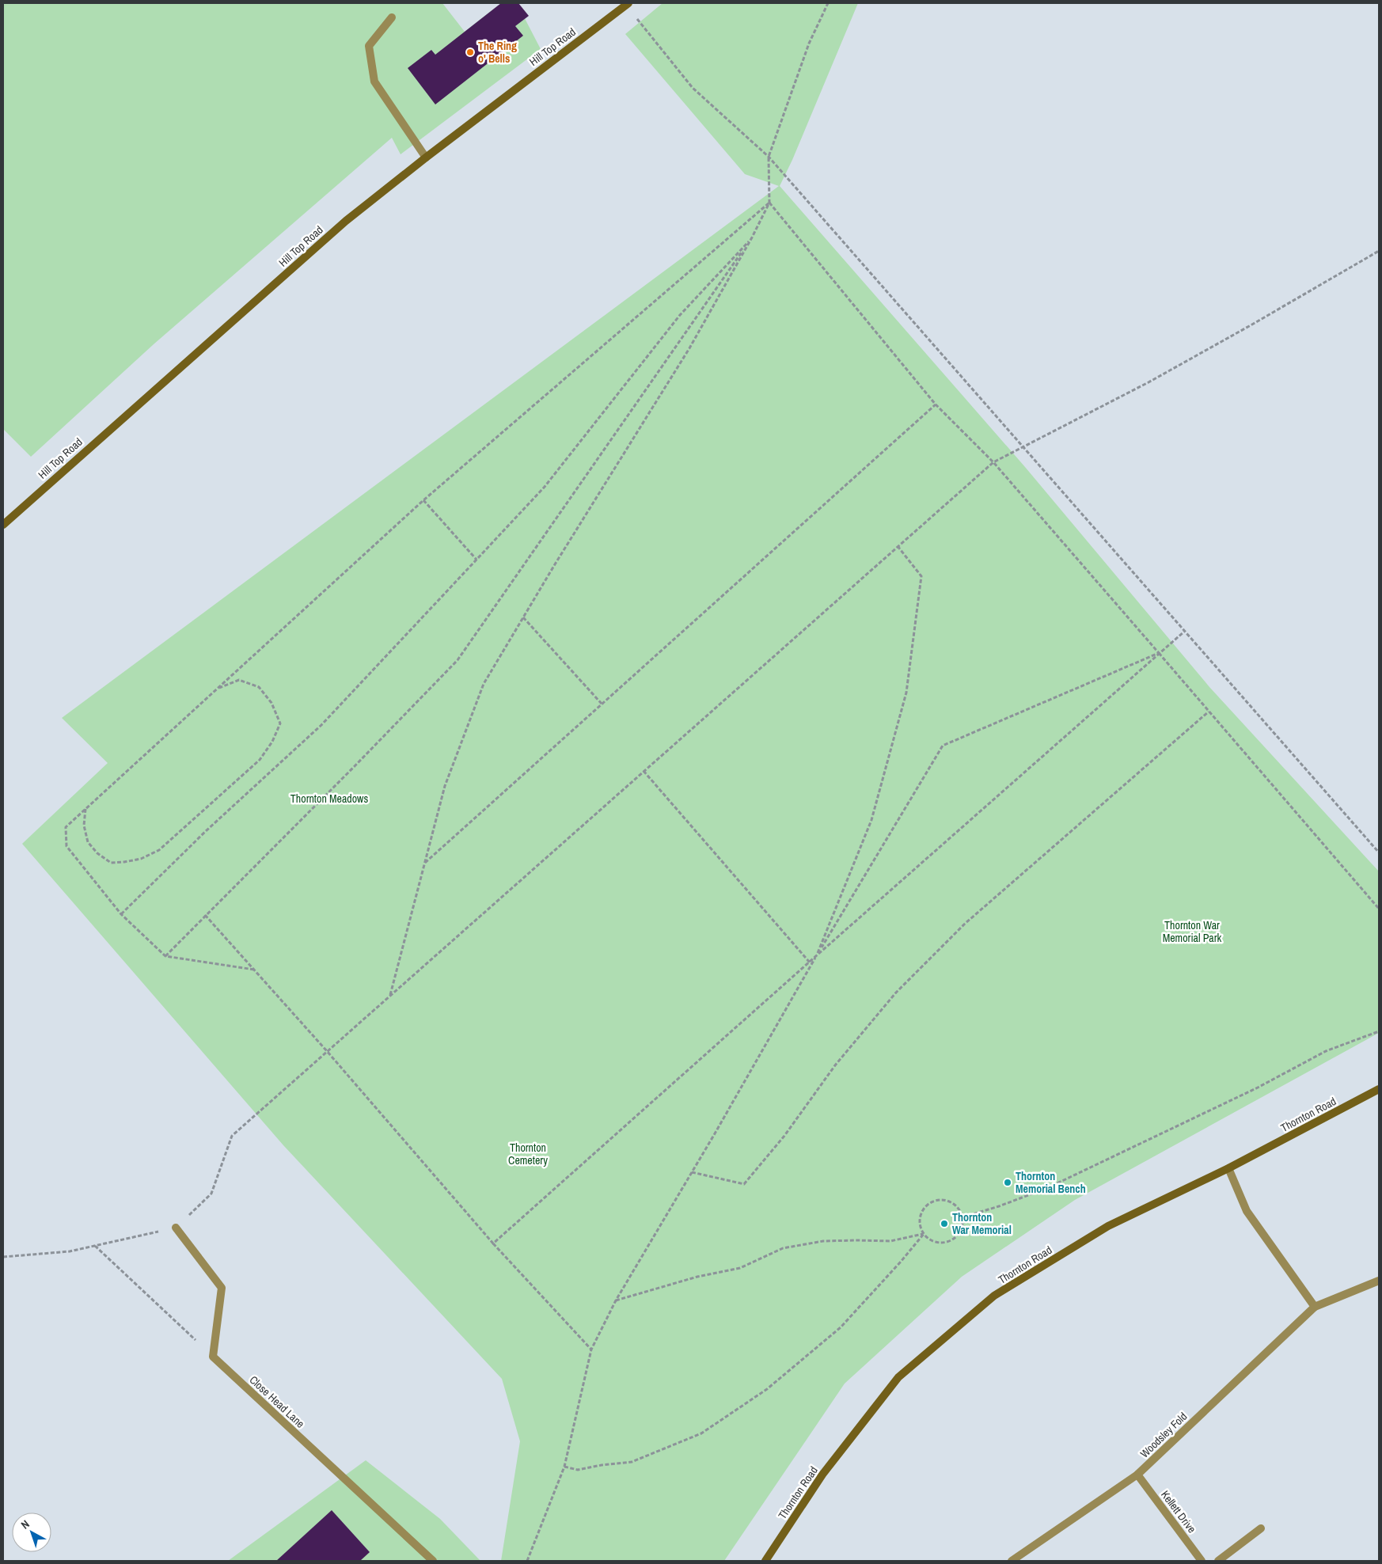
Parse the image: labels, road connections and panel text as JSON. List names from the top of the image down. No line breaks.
{"streets":{"street":["Hill Top Road","Thornton Road","Close Head Lane","Woodsley Fold","Kellett Drive"]},"crossings":[["Woodsley Fold","Kellett Drive"]],"parks":["Thornton Meadows","Thornton War Memorial Park","Thornton Cemetery"],"places":["The Ring o' Bells","Thornton Memorial Bench","Thornton War Memorial"],"north":"top left"}
